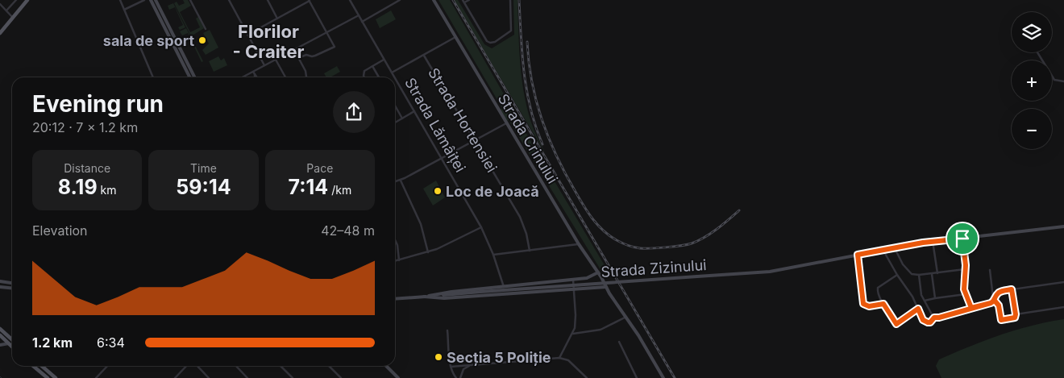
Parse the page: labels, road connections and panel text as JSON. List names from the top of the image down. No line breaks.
{"streets":{"main road":["Strada Crinului","Strada Zizinului"],"street":["Strada Hortensiei","Strada Lămâiței"]},"crossings":[["Strada Lămâiței","Strada Zizinului"],["Strada Crinului","Strada Zizinului"]],"districts":["Florilor - Craiter"],"places":["sala de sport","Loc de Joacă","Secția 5 Poliție"],"page":{"map_buttons":["+","−"],"heading":["Evening run","20:12 · 7 × 1.2 km"],"stats":[["Distance","8.19 km"],["Time","59:14"],["Pace","7:14 /km"]],"chart":["Elevation","42–48 m"],"list":[{"name":"1.2 km","note":"6:34"}]}}
